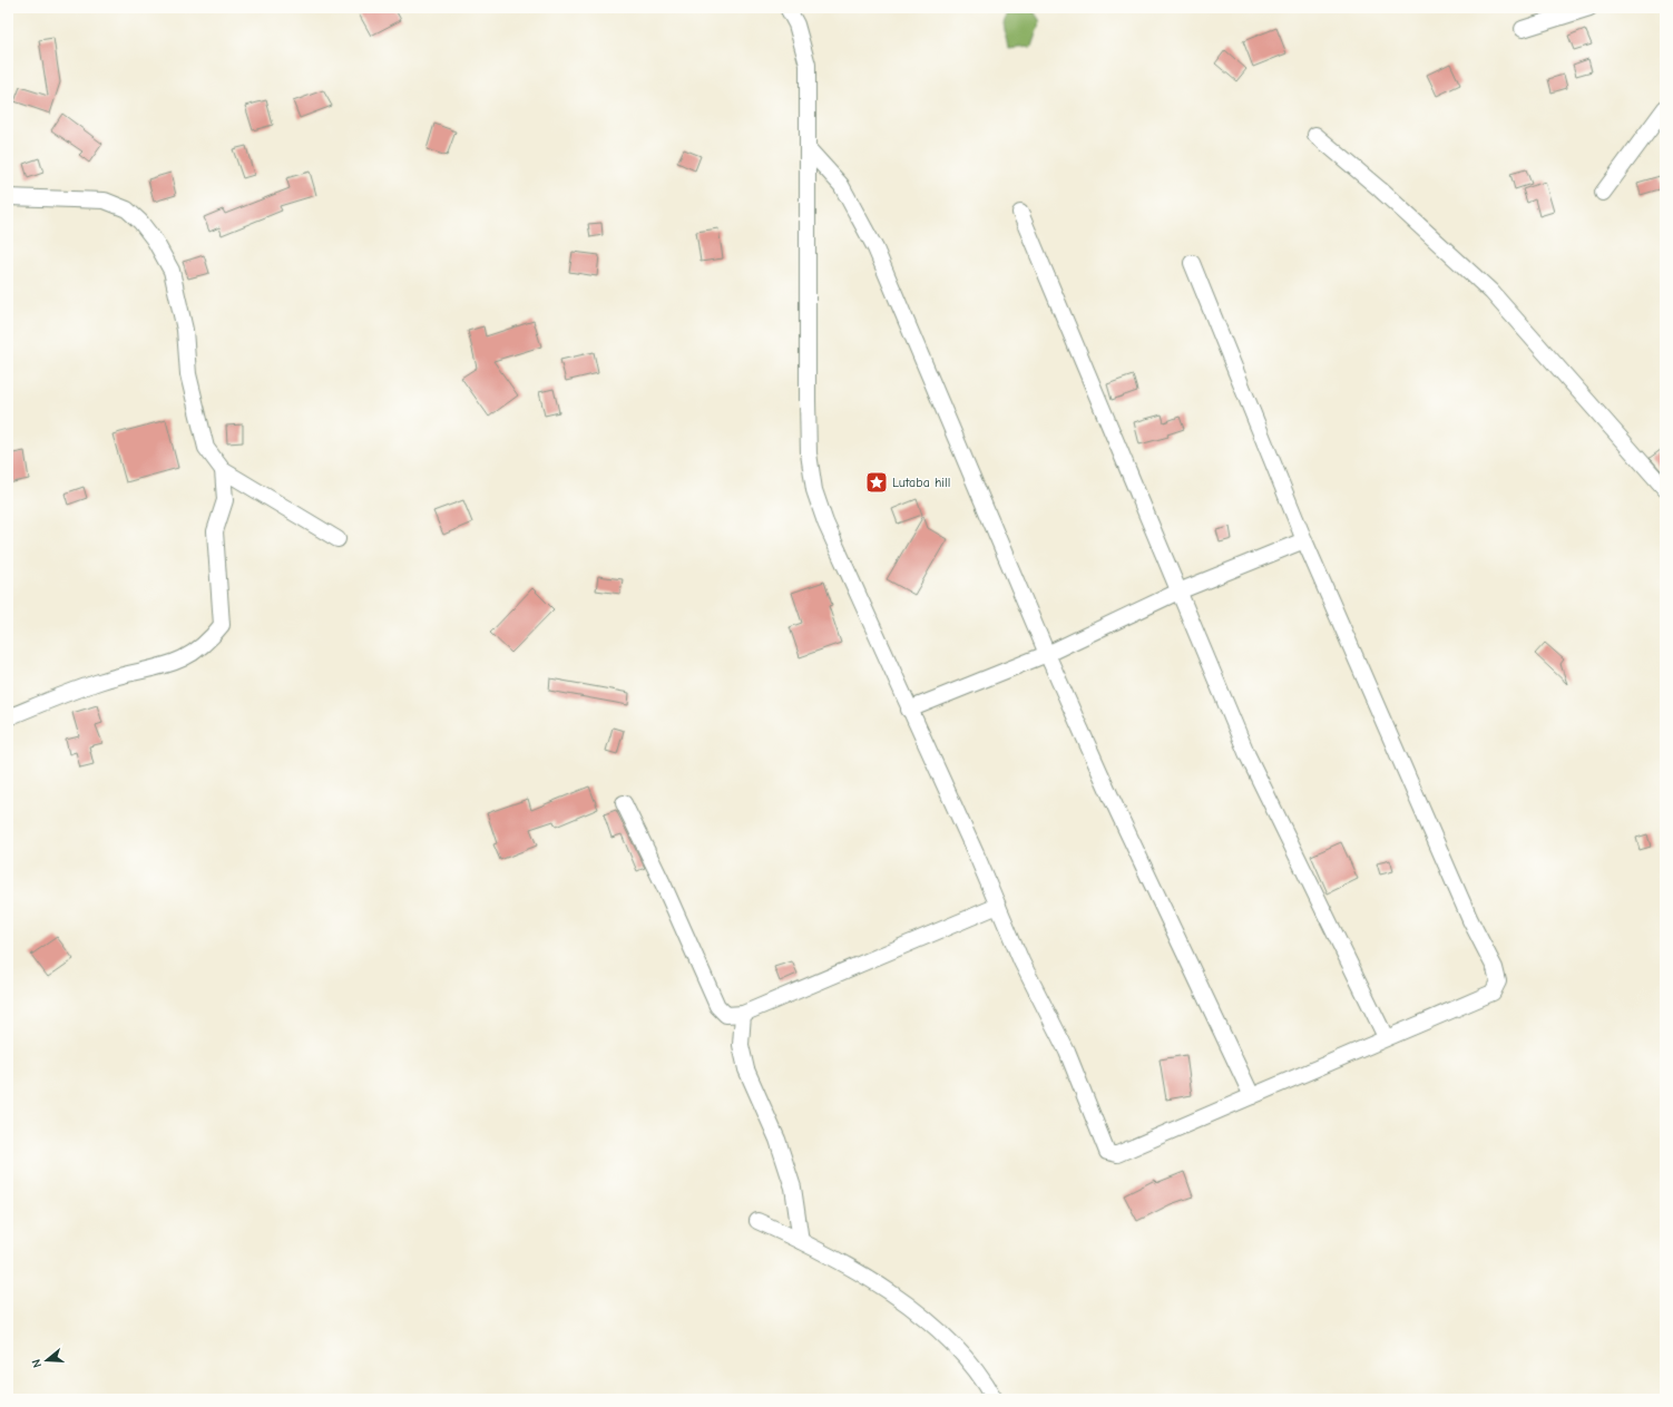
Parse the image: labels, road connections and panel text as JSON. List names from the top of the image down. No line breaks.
{"places":{"place":["Lutaba hill"]},"north":"left"}
